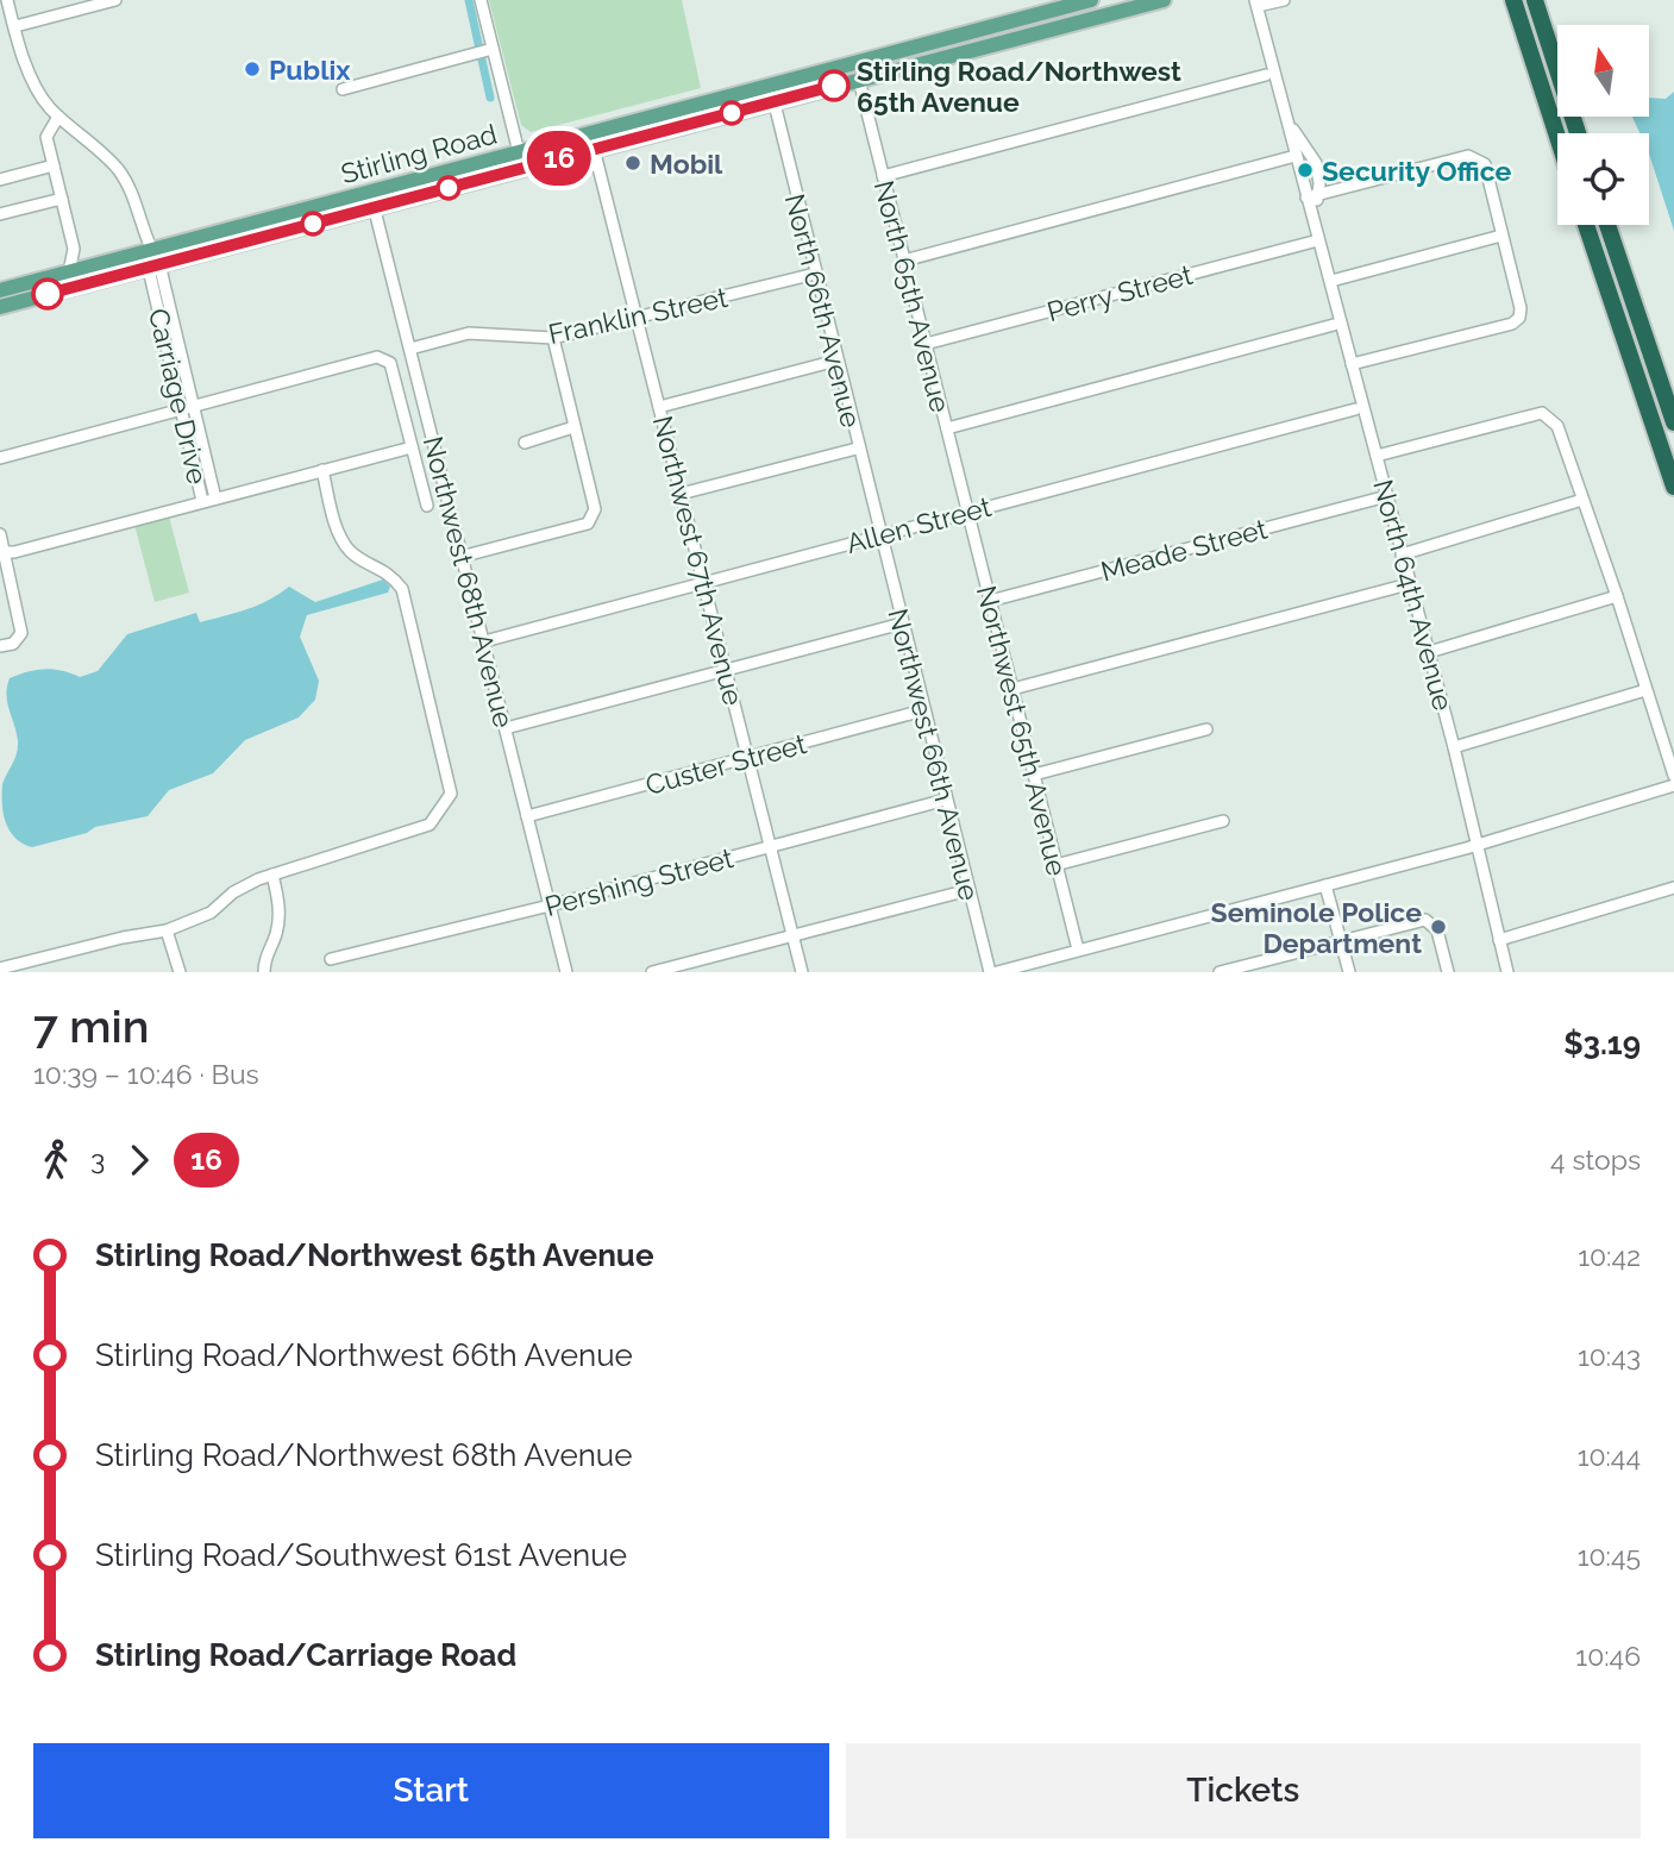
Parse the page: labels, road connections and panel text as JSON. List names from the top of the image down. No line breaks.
{"streets":{"main road":["Stirling Road"],"street":["Perry Street","North 65th Avenue","North 66th Avenue","Franklin Street","Carriage Drive","Allen Street","Meade Street","Northwest 67th Avenue","Northwest 68th Avenue","North 64th Avenue","Northwest 65th Avenue","Northwest 66th Avenue","Custer Street","Pershing Street"]},"crossings":[["Stirling Road","North 65th Avenue"],["Stirling Road","North 66th Avenue"],["Stirling Road","Carriage Drive"],["Stirling Road","Northwest 67th Avenue"],["Stirling Road","Northwest 68th Avenue"],["Perry Street","North 65th Avenue"],["North 65th Avenue","Allen Street"],["North 65th Avenue","Northwest 65th Avenue"],["North 66th Avenue","Franklin Street"],["North 66th Avenue","Allen Street"],["North 66th Avenue","Northwest 66th Avenue"],["Franklin Street","Northwest 67th Avenue"],["Franklin Street","Northwest 68th Avenue"],["Allen Street","Northwest 67th Avenue"],["Allen Street","Northwest 68th Avenue"],["Allen Street","Northwest 65th Avenue"],["Allen Street","Northwest 66th Avenue"],["Meade Street","Northwest 65th Avenue"],["Northwest 67th Avenue","Custer Street"],["Northwest 67th Avenue","Pershing Street"],["Northwest 68th Avenue","Custer Street"],["Northwest 68th Avenue","Pershing Street"],["Northwest 66th Avenue","Custer Street"],["Northwest 66th Avenue","Pershing Street"]],"places":["Publix","Stirling Road/Northwest 65th Avenue","Mobil","Security Office","Seminole Police Department"],"lines":["bus line 16"],"north":"top","page":{"on_map":"16","heading":["7 min","10:39 – 10:46 · Bus","$3.19"],"legs":["3","16","4 stops"],"list":[{"name":"Stirling Road/Northwest 65th Avenue","value":"10:42"},{"name":"Stirling Road/Northwest 66th Avenue","value":"10:43"},{"name":"Stirling Road/Northwest 68th Avenue","value":"10:44"},{"name":"Stirling Road/Southwest 61st Avenue","value":"10:45"},{"name":"Stirling Road/Carriage Road","value":"10:46"}],"buttons":["Start","Tickets"]}}
